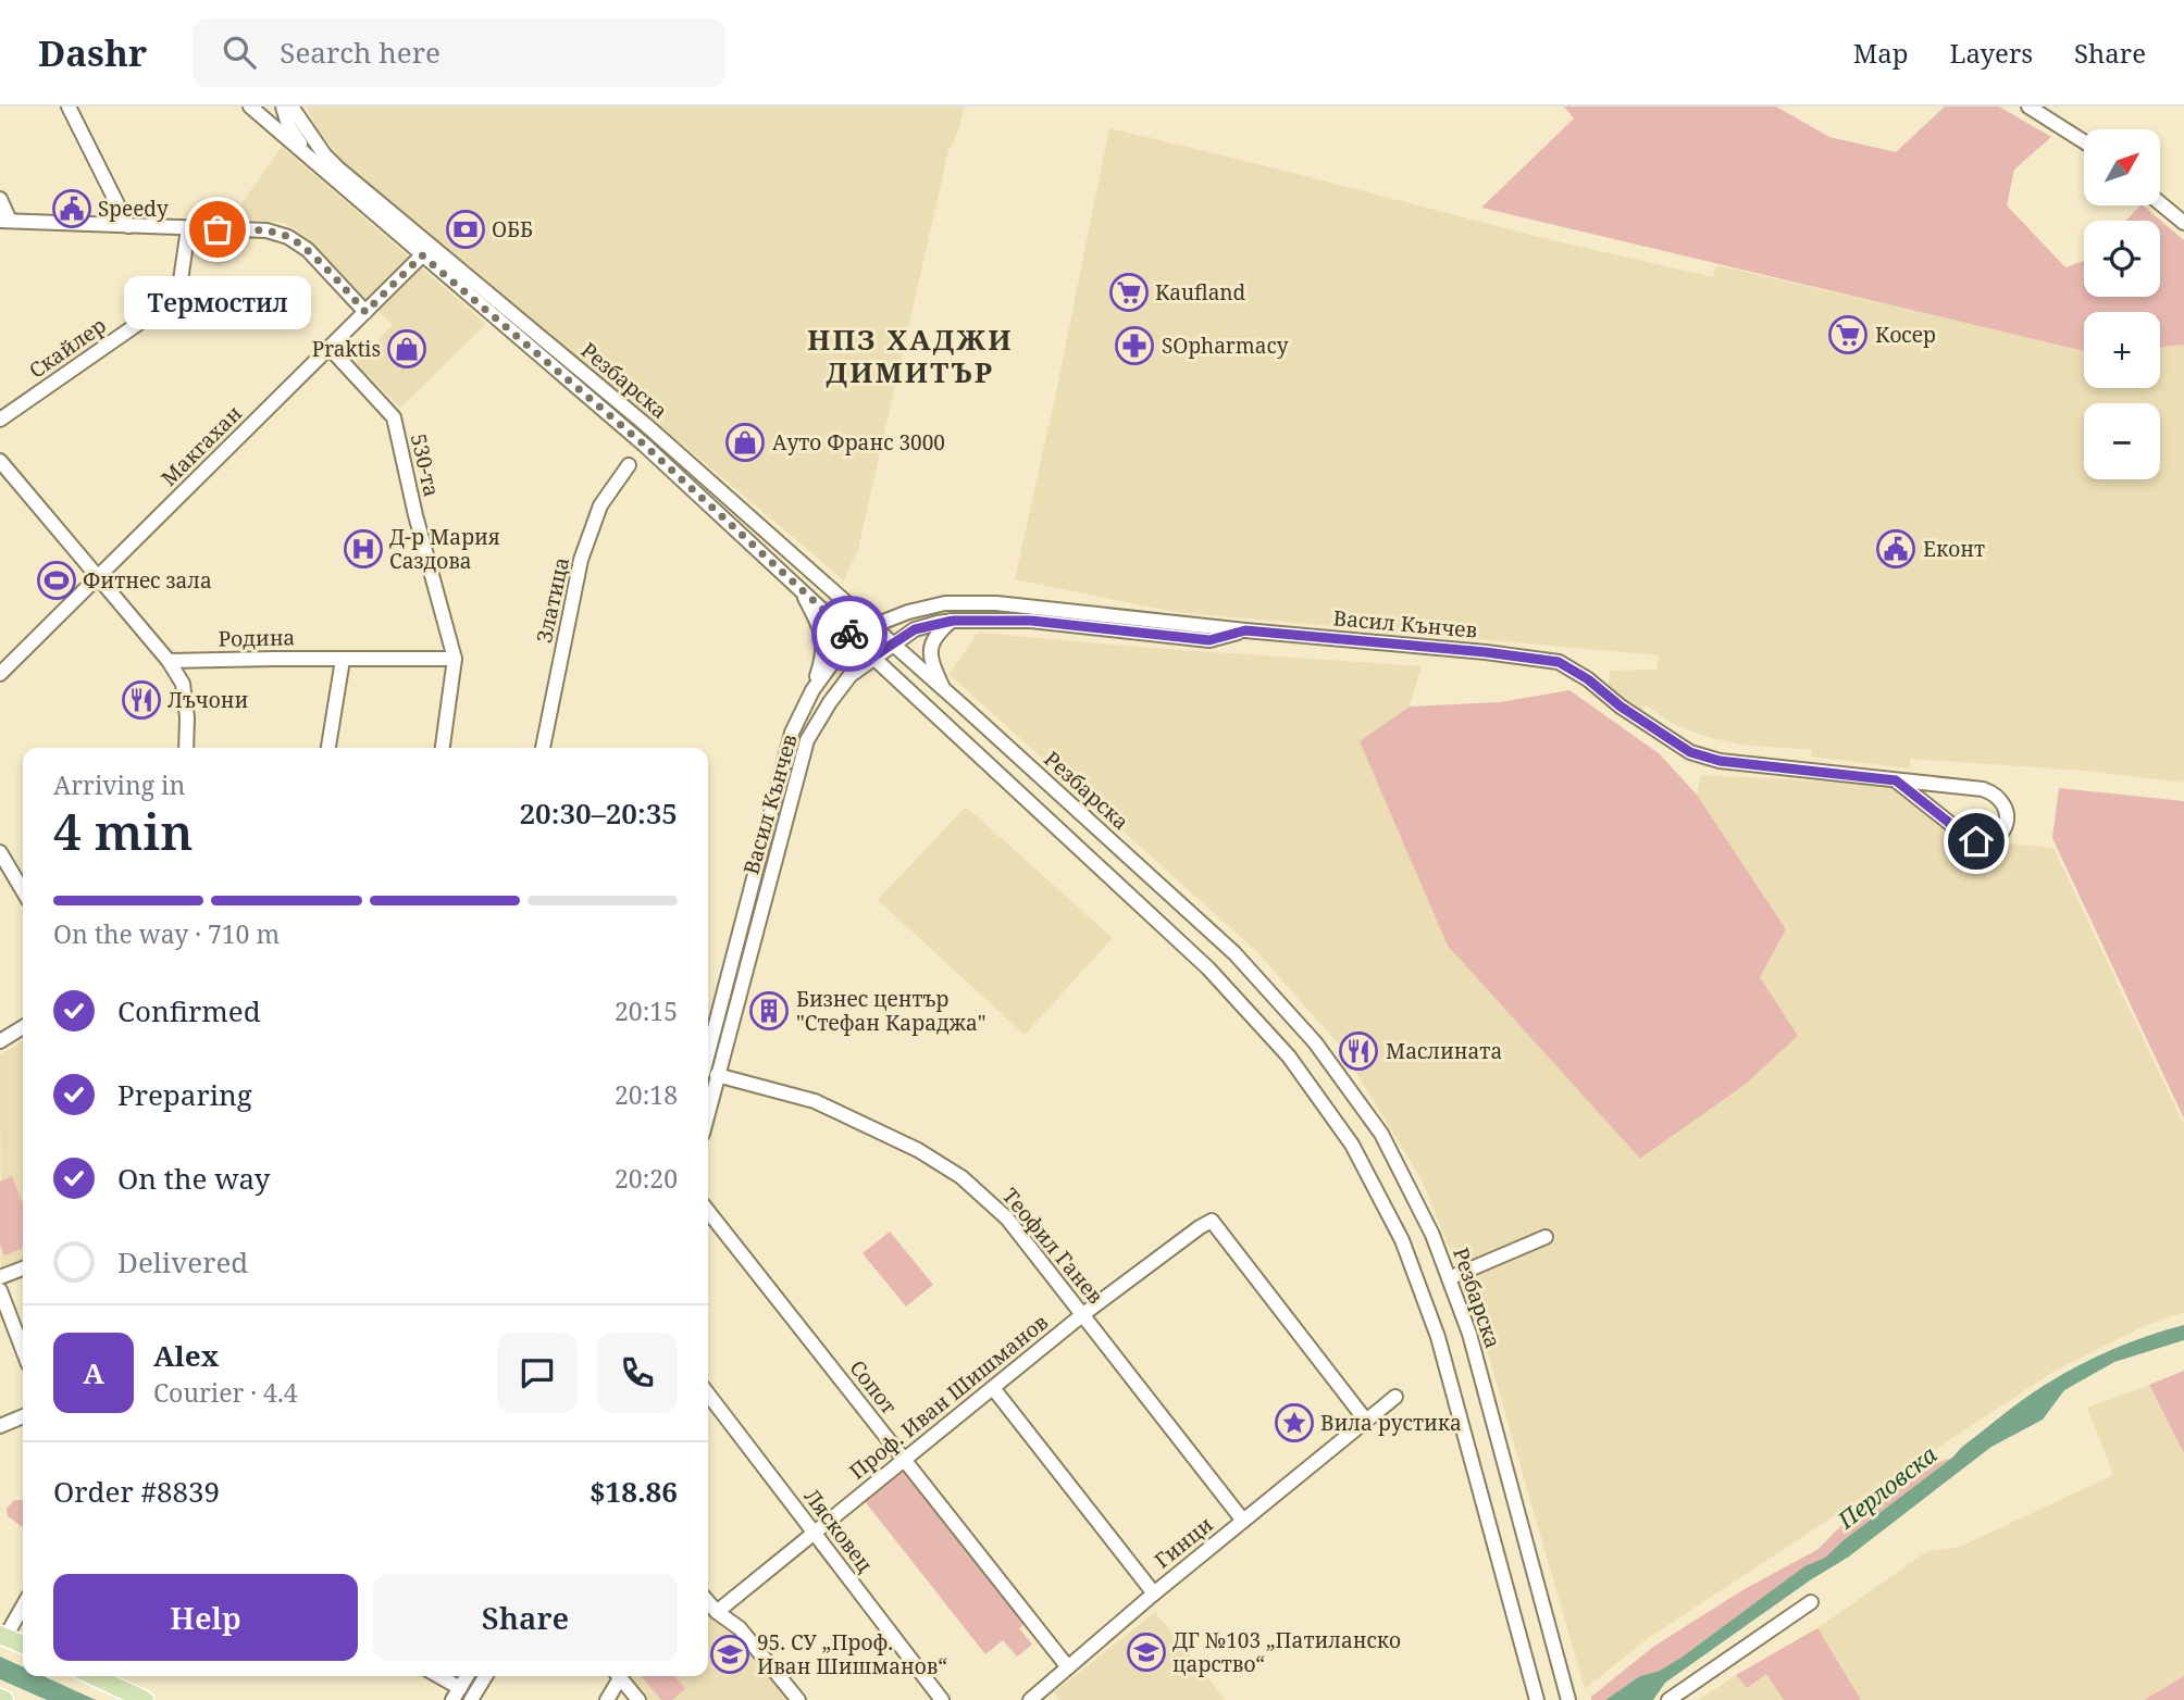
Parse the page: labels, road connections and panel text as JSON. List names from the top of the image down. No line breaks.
{"streets":{"street":["Скайлер","Резбарска","Макгахан","530-та","Златица","Васил Кънчев","Родина","Теофил Ганев","Сопот","Проф. Иван Шишманов","Лясковец","Гинци"]},"crossings":[["Резбарска","Макгахан"],["Резбарска","Васил Кънчев"],["Макгахан","530-та"],["530-та","Родина"],["Васил Кънчев","Теофил Ганев"],["Теофил Ганев","Проф. Иван Шишманов"],["Теофил Ганев","Гинци"],["Сопот","Проф. Иван Шишманов"],["Сопот","Гинци"],["Проф. Иван Шишманов","Лясковец"],["Проф. Иван Шишманов","Гинци"]],"districts":["НПЗ ХАДЖИ ДИМИТЪР"],"water":["Перловска"],"places":{"public building":["Speedy","Еконт"],"other":["Термостил"],"bank":["ОББ"],"supermarket":["Kaufland","Косер"],"pharmacy":["SOpharmacy"],"shop":["Praktis","Ауто Франс 3000"],"hospital":["Д-р Мария Саздова"],"sports":["Фитнес зала"],"restaurant":["Лъчони","Маслината"],"building":["Бизнес център \"Стефан Караджа\""],"place":["Вила рустика"],"school or university":["ДГ №103 „Патиланско царство“","95. СУ „Проф. Иван Шишманов“"]},"north":"top right","page":{"header":"Dashr","search":"Search here","nav":["Map","Layers","Share"],"map_buttons":["+","−"],"bubble":"Термостил","heading":["4 min","Arriving in","20:30–20:35"],"panel":["Alex","Courier · 4.4","Order #8839","$18.86"],"bar":"On the way · 710 m","list":[["Confirmed","20:15"],["Preparing","20:18"],["On the way","20:20"],"Delivered"],"round":"A","buttons":["Help","Share"]}}
